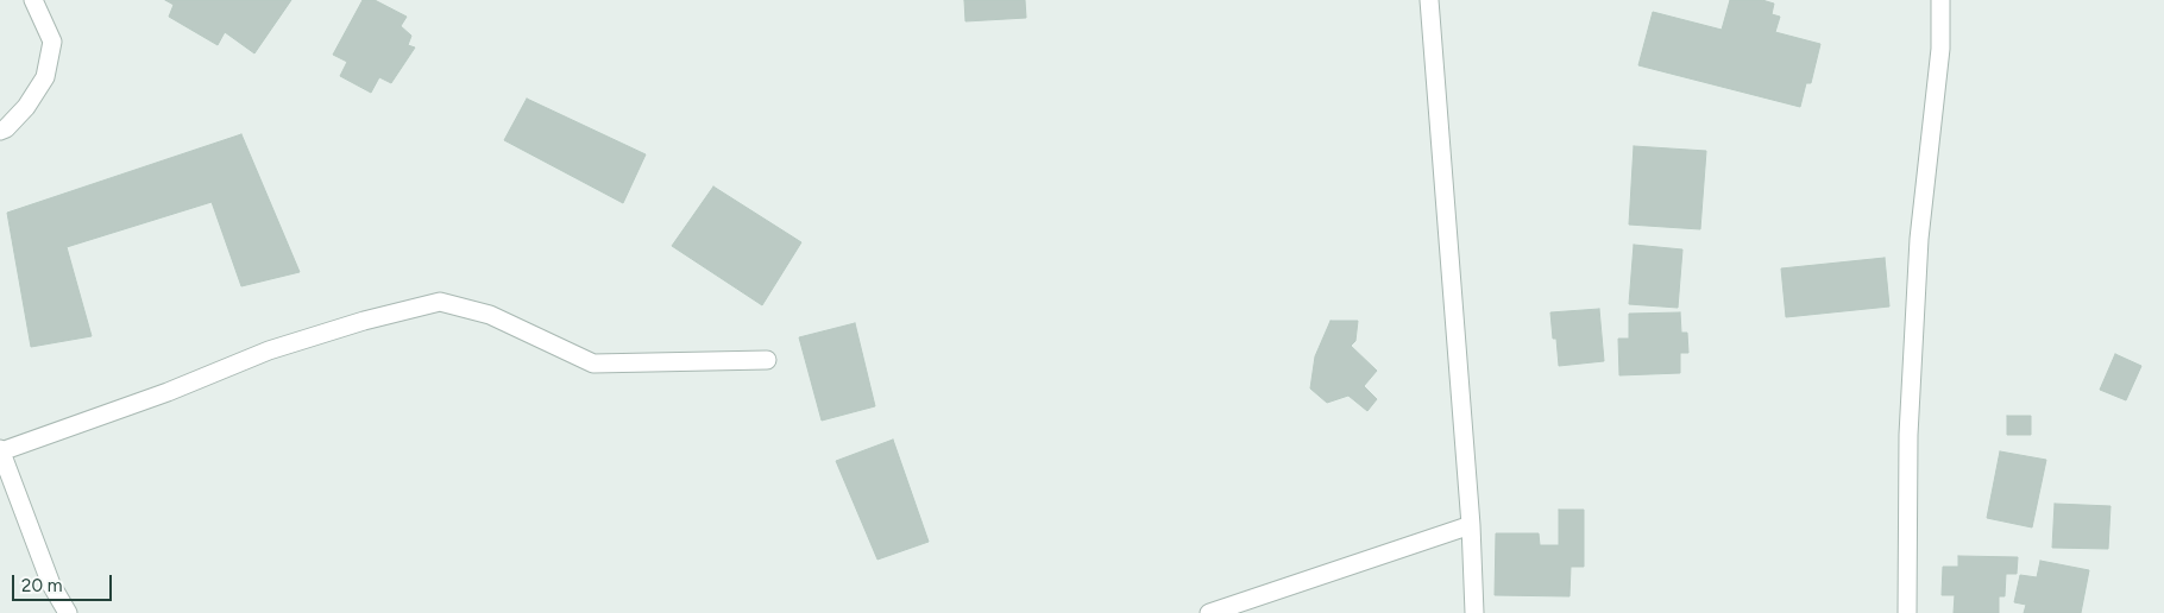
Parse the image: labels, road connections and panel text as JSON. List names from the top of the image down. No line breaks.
{"scale_bar":"20 m"}
